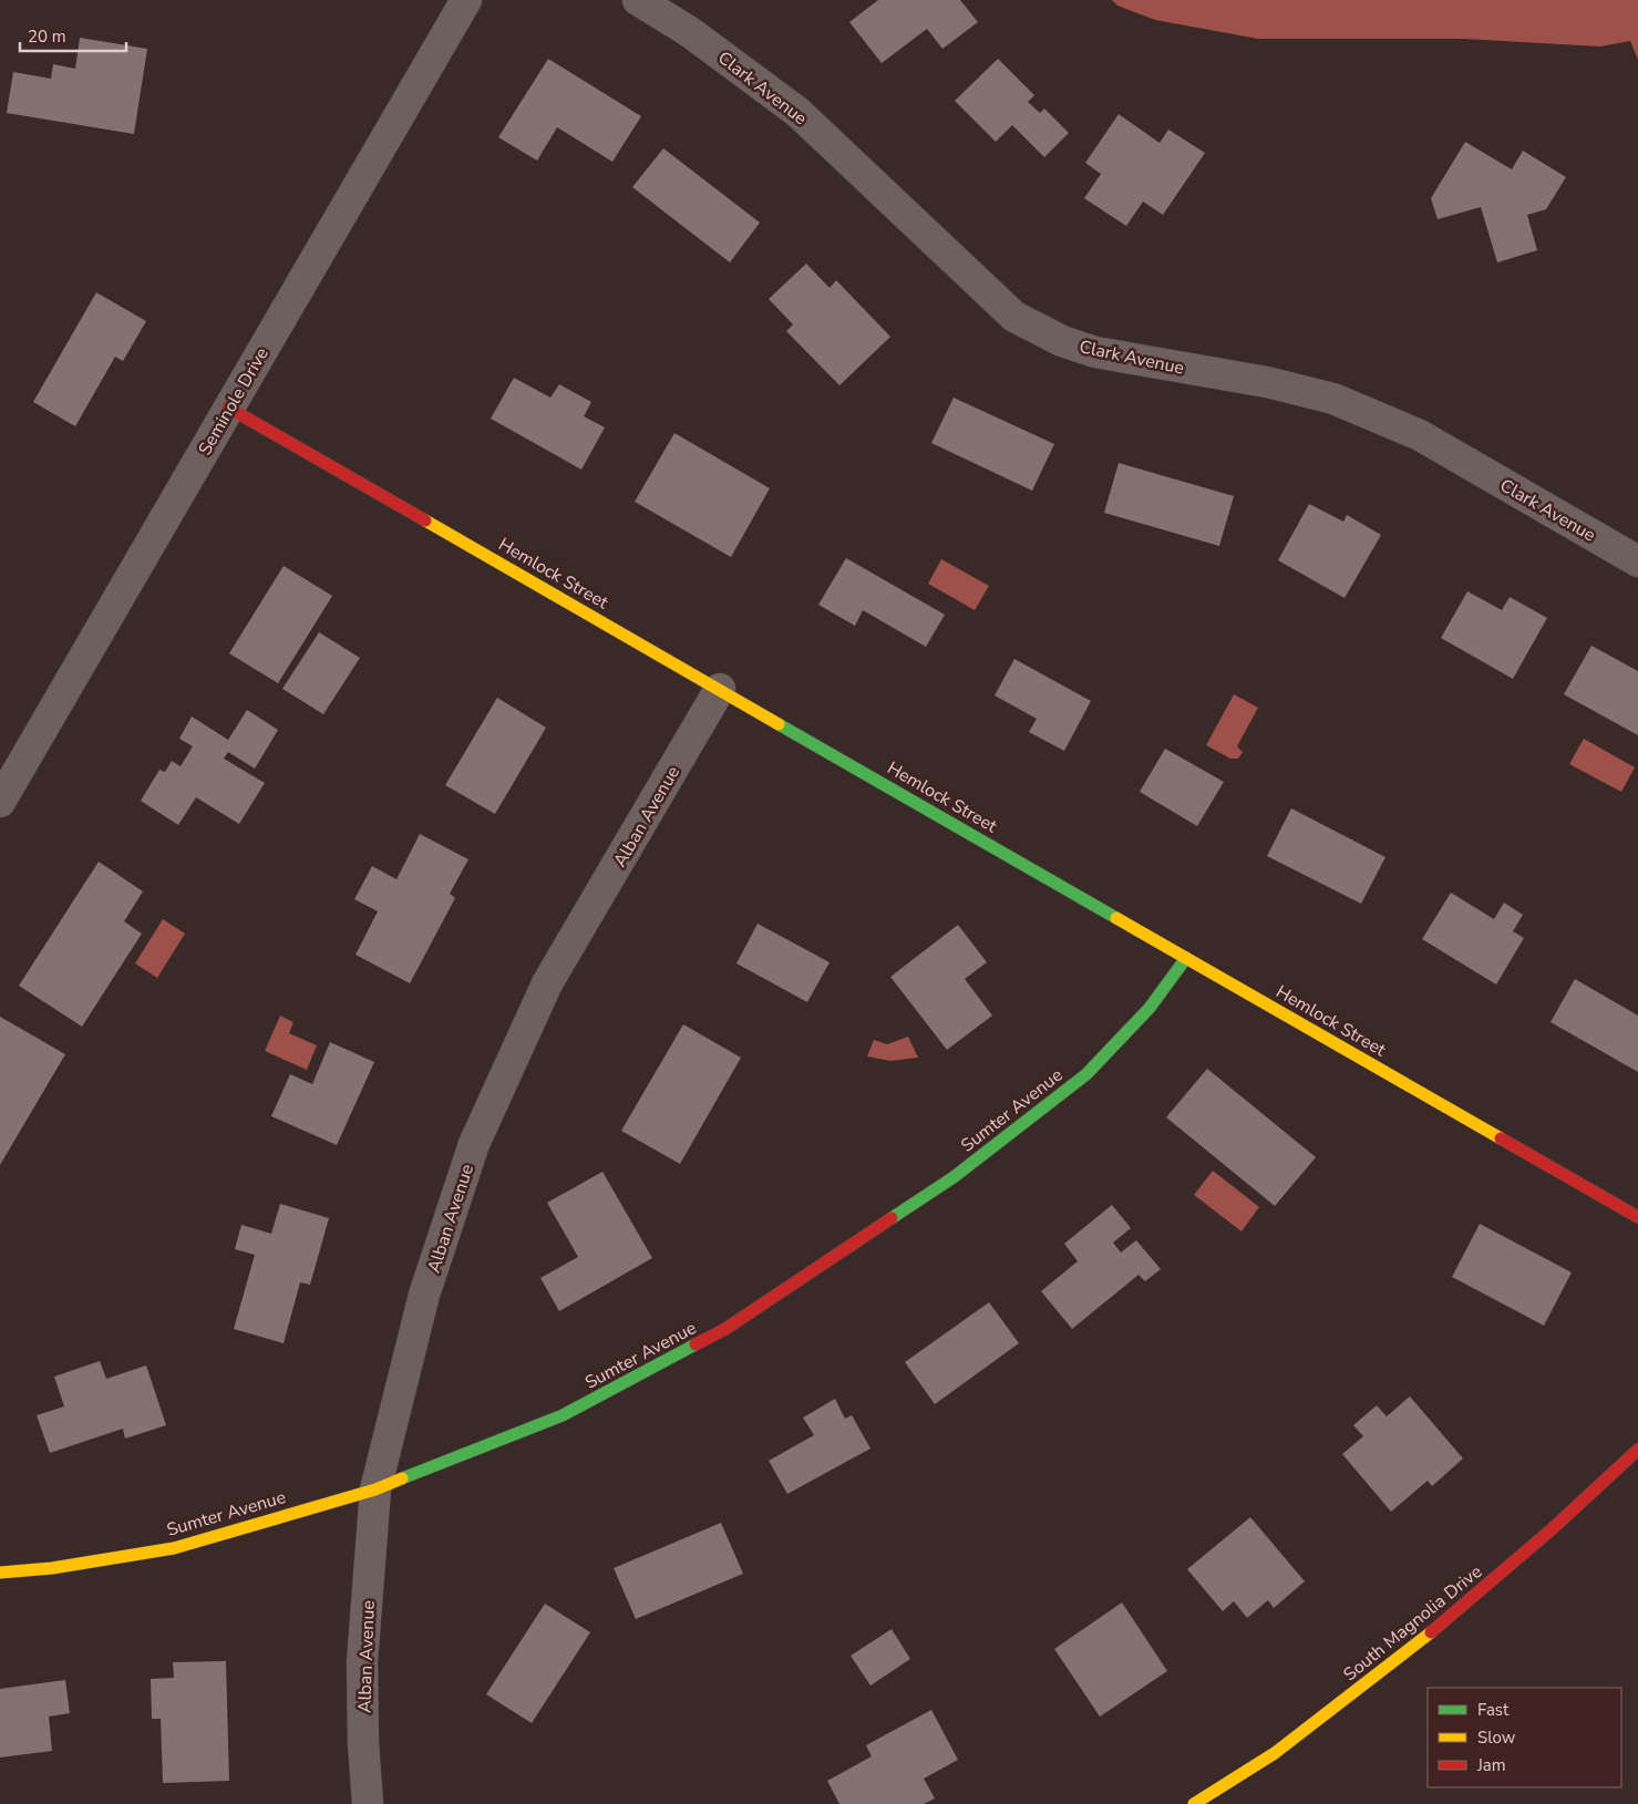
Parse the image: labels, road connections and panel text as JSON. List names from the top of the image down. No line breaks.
{"streets":{"street":["Clark Avenue","Seminole Drive","Hemlock Street","Alban Avenue","Sumter Avenue","South Magnolia Drive"]},"crossings":[["Seminole Drive","Hemlock Street"],["Hemlock Street","Alban Avenue"],["Hemlock Street","Sumter Avenue"],["Alban Avenue","Sumter Avenue"]],"legend":["Fast","Slow","Jam"],"scale_bar":"20 m"}
